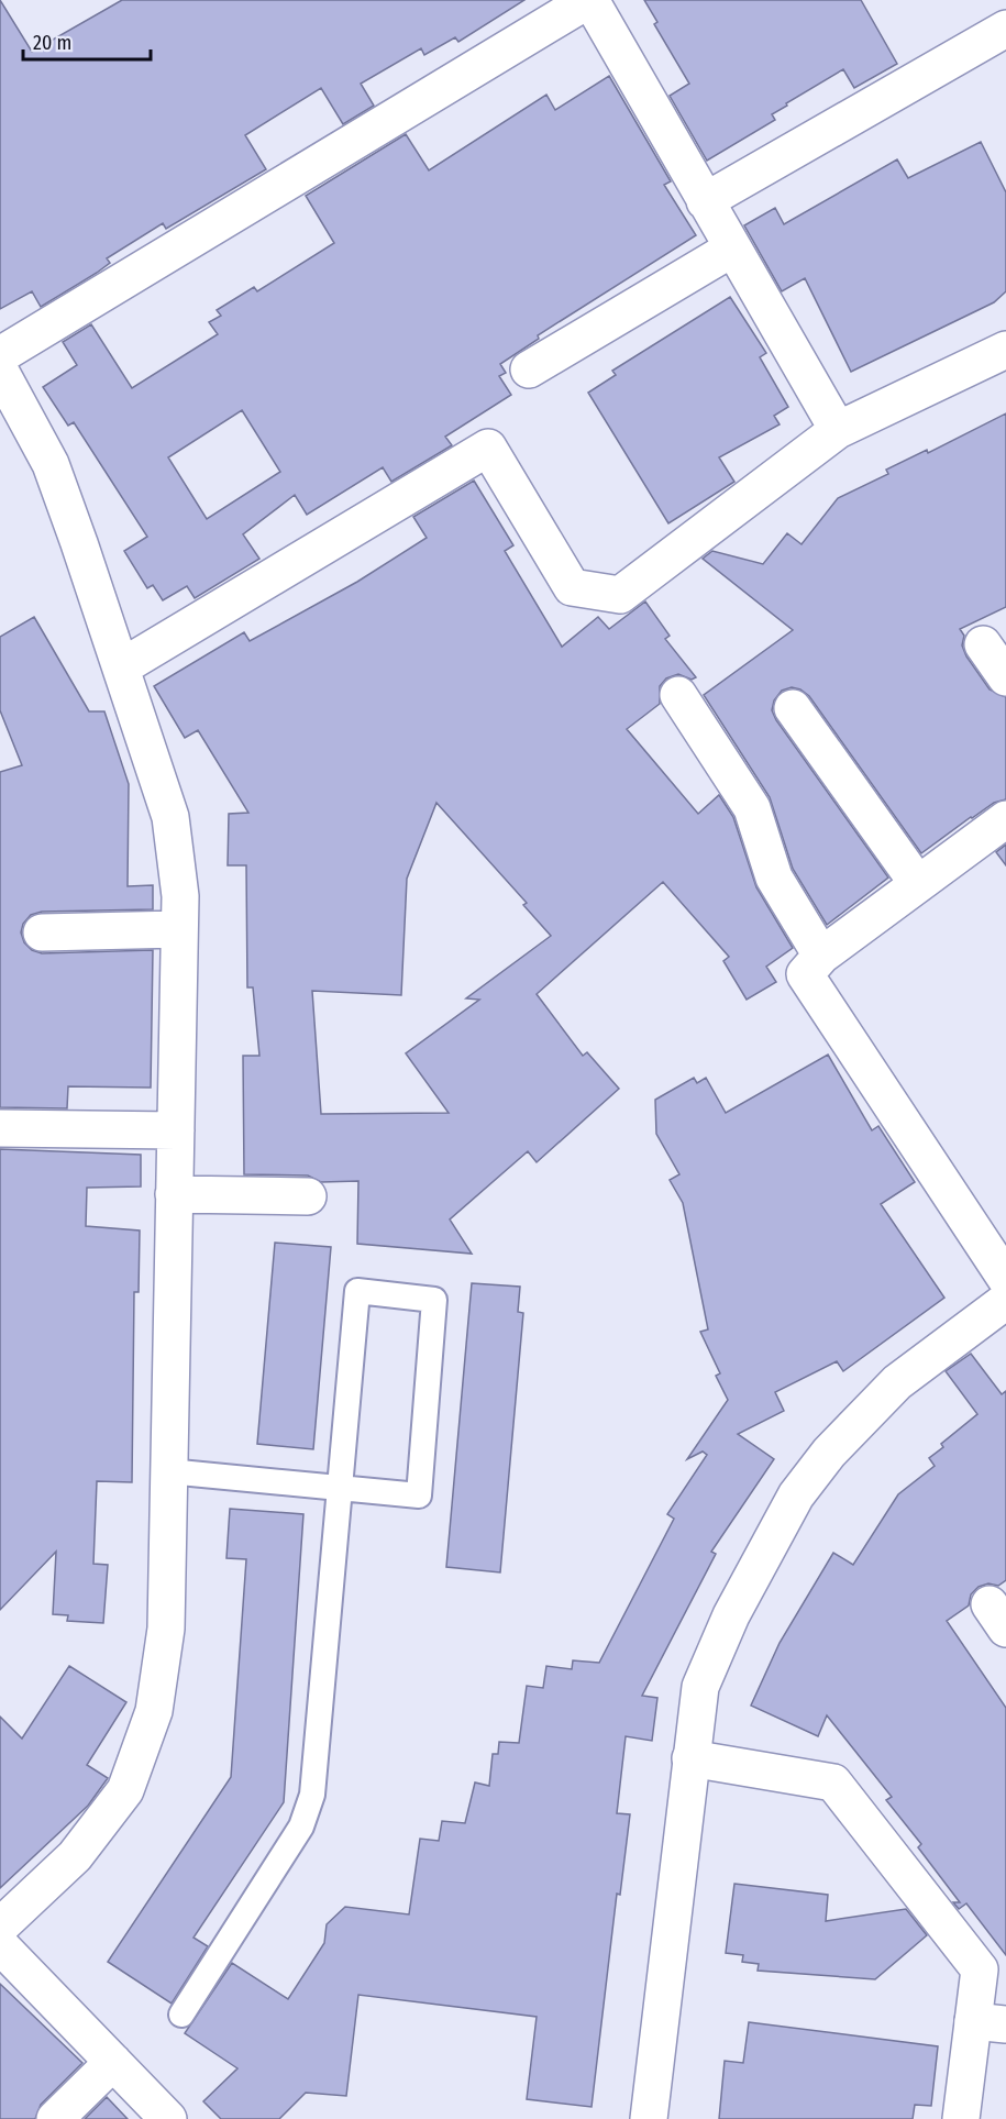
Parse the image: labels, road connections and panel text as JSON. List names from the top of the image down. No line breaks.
{"scale_bar":"20 m"}
